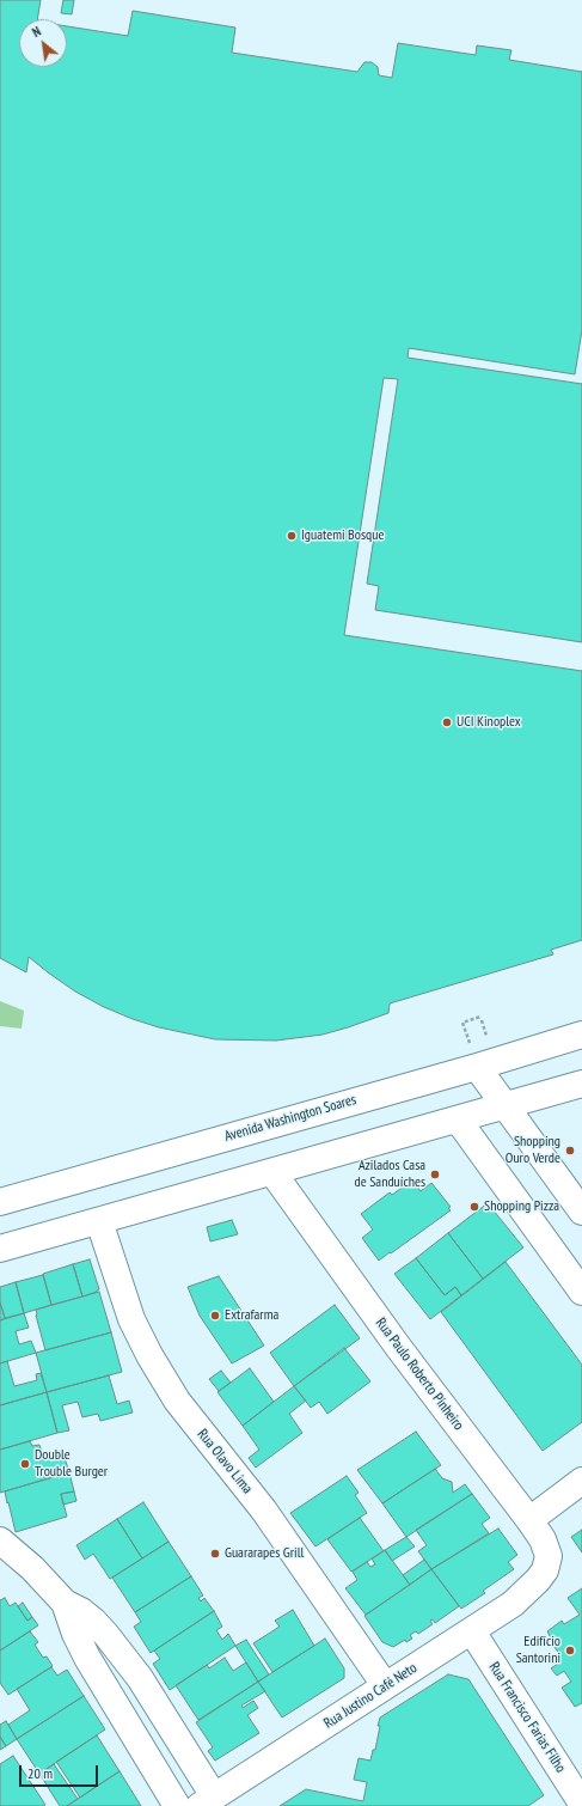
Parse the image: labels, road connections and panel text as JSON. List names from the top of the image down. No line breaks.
{"streets":{"street":["Avenida Washington Soares","Rua Paulo Roberto Pinheiro","Rua Olavo Lima","Rua Justino Café Neto","Rua Francisco Farias Filho"]},"crossings":[["Rua Paulo Roberto Pinheiro","Rua Justino Café Neto"],["Rua Olavo Lima","Rua Justino Café Neto"],["Rua Justino Café Neto","Rua Francisco Farias Filho"]],"places":["Iguatemi Bosque","UCI Kinoplex","Shopping Ouro Verde","Azilados Casa de Sanduíches","Shopping Pizza","Extrafarma","Double Trouble Burger","Guararapes Grill","Edifício Santorini"],"scale_bar":"20 m","north":"top left"}
